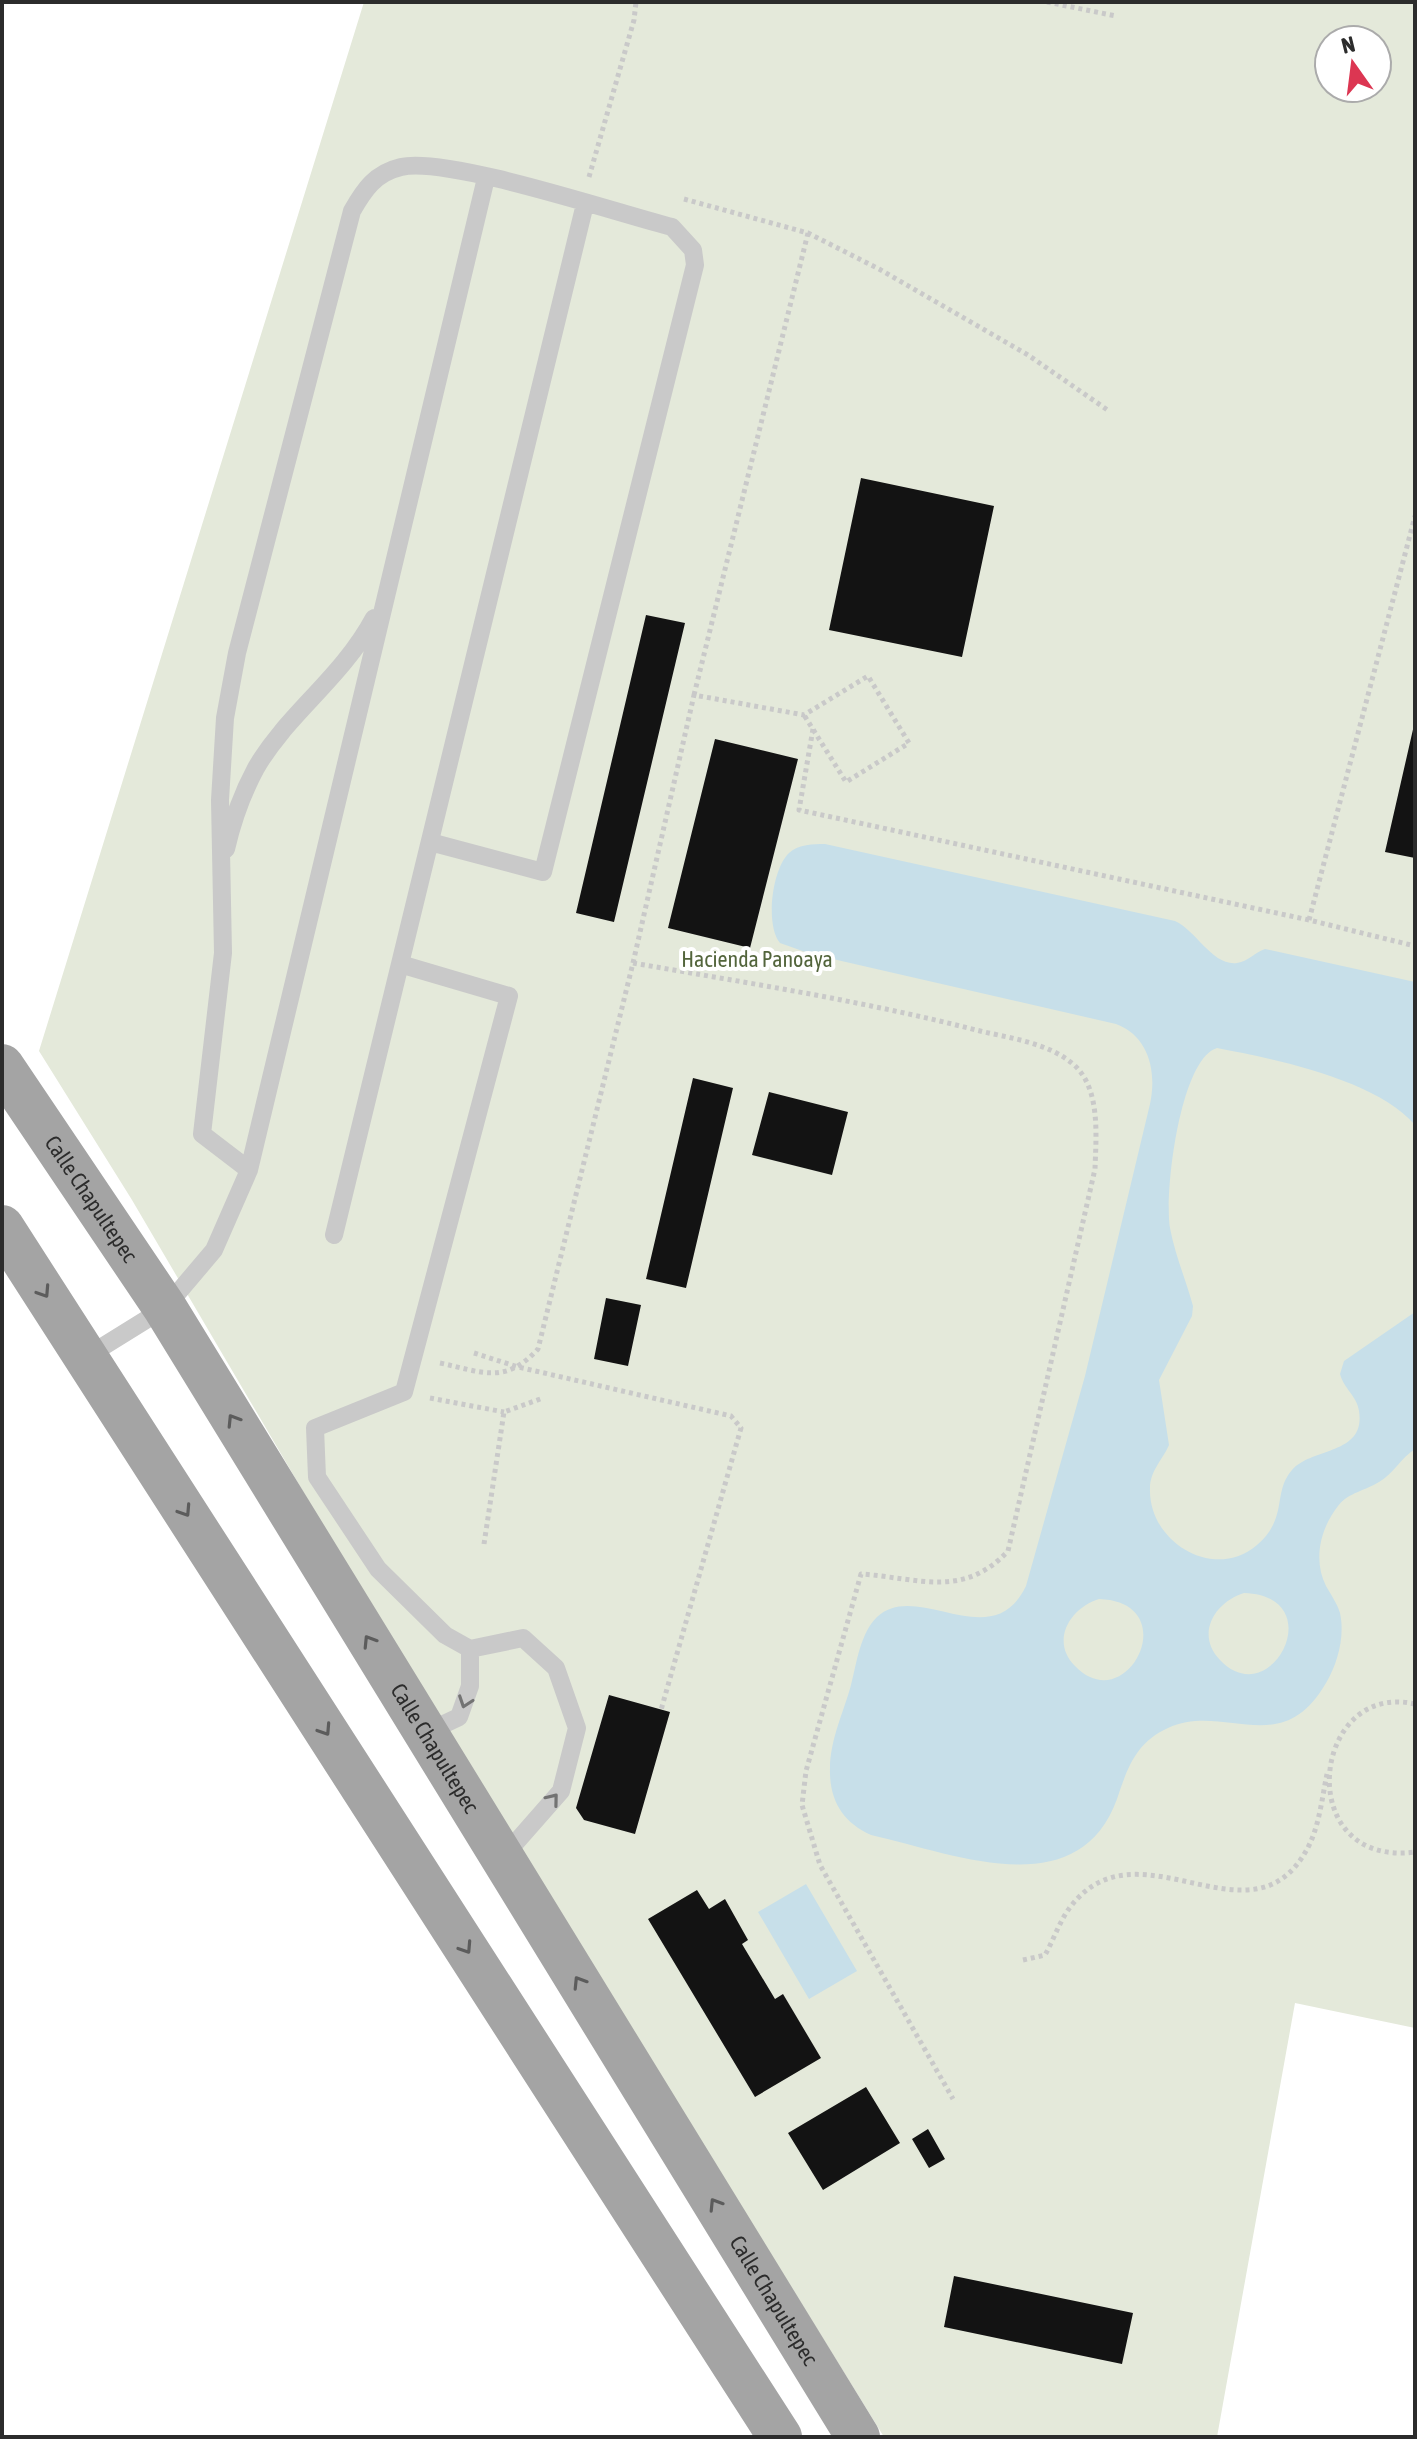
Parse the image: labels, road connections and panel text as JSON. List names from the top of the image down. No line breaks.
{"streets":{"main road":["Calle Chapultepec"]},"parks":["Hacienda Panoaya"],"north":"top"}
